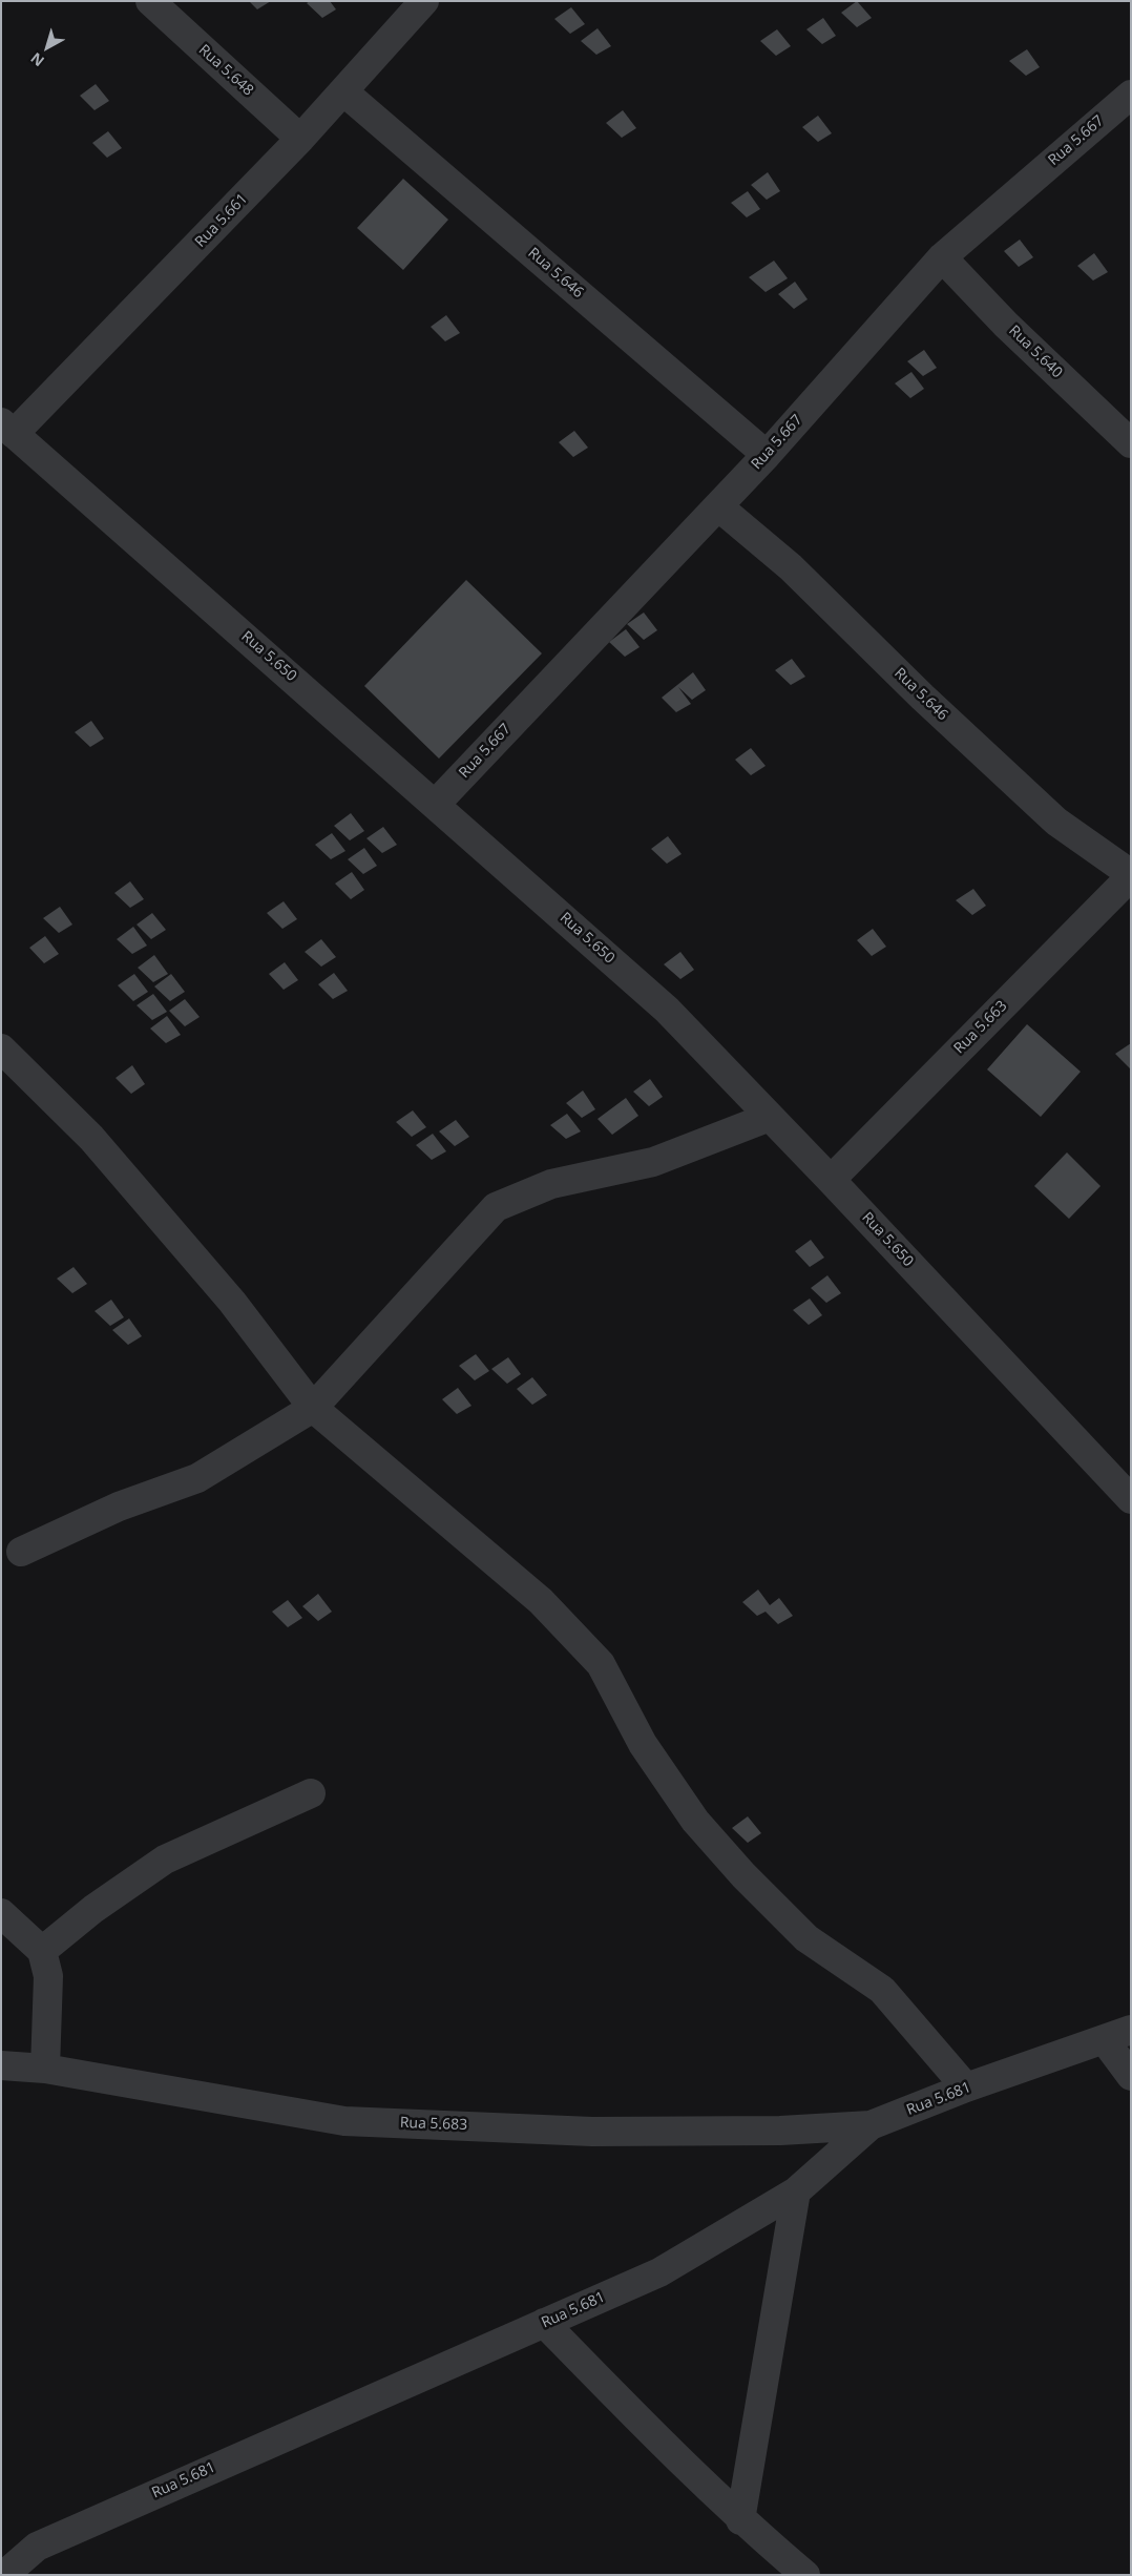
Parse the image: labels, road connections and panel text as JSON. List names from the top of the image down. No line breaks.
{"streets":{"street":["Rua 5.648","Rua 5.667","Rua 5.661","Rua 5.646","Rua 5.640","Rua 5.650","Rua 5.663","Rua 5.681","Rua 5.683"]},"crossings":[["Rua 5.648","Rua 5.661"],["Rua 5.667","Rua 5.646"],["Rua 5.667","Rua 5.640"],["Rua 5.667","Rua 5.650"],["Rua 5.661","Rua 5.646"],["Rua 5.661","Rua 5.650"],["Rua 5.646","Rua 5.663"],["Rua 5.650","Rua 5.663"],["Rua 5.681","Rua 5.683"]],"north":"bottom left"}
